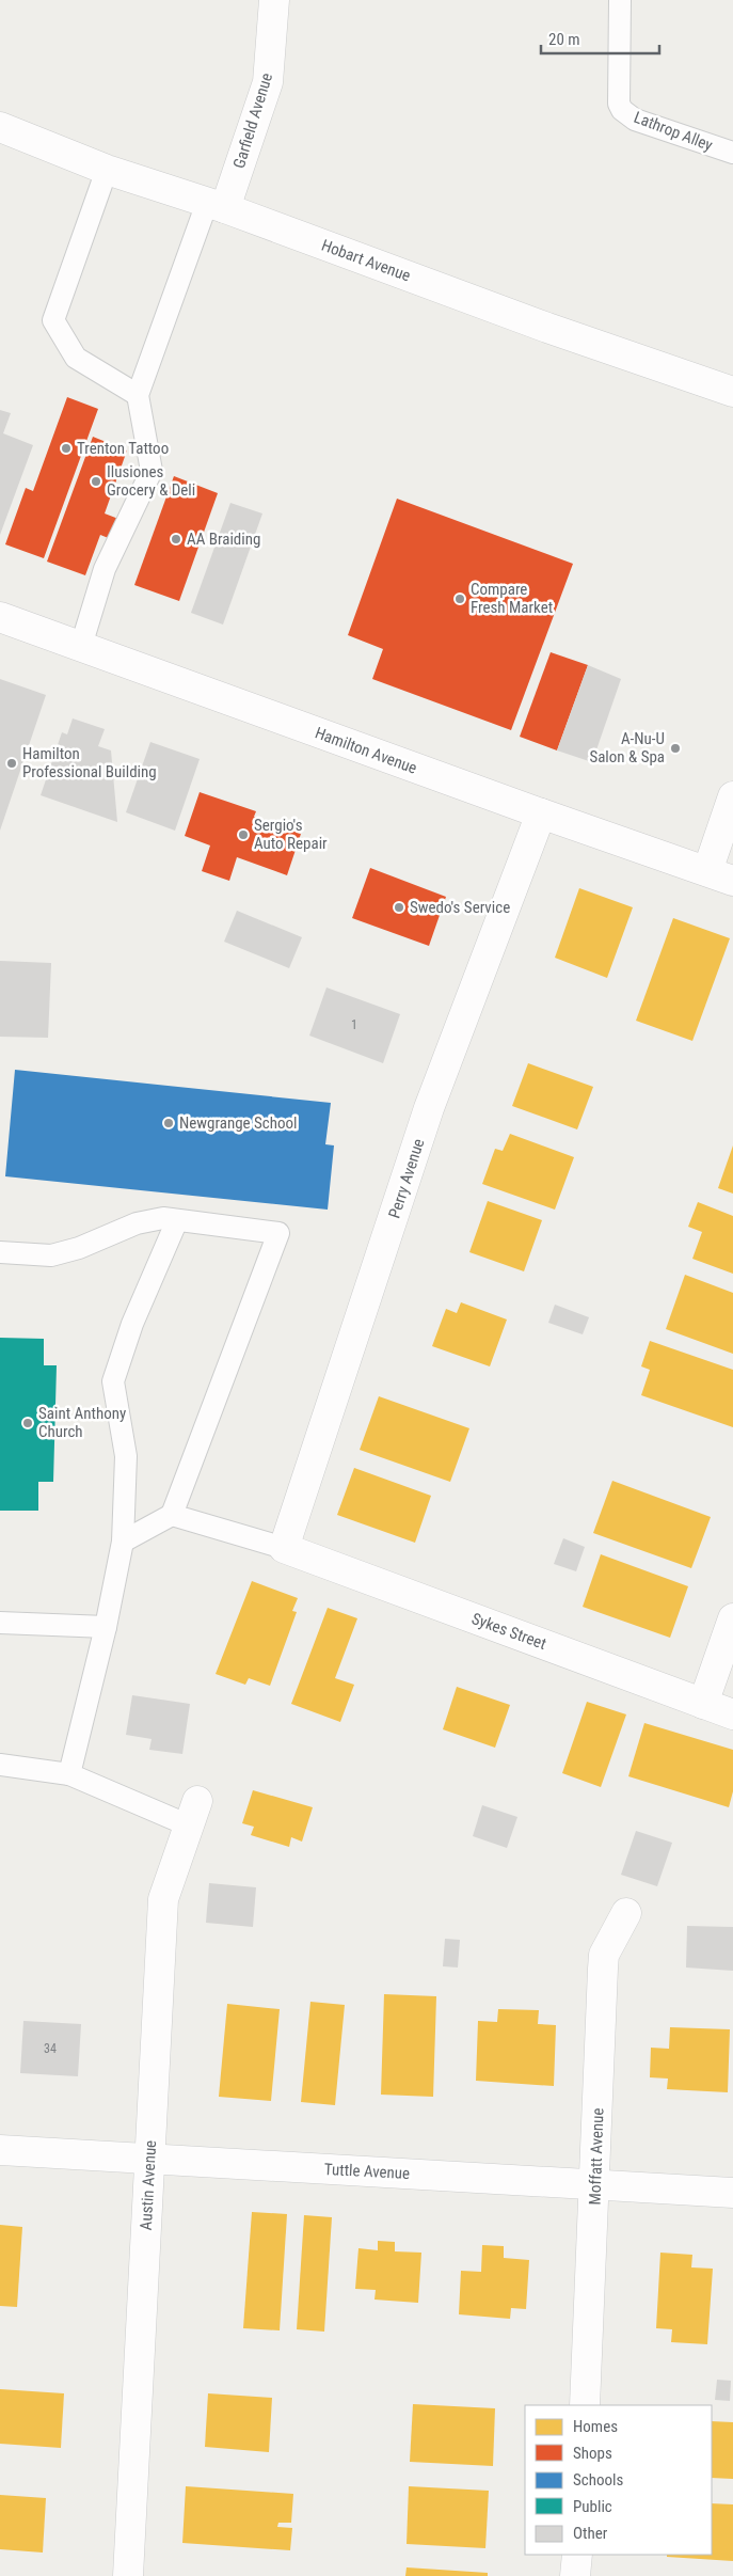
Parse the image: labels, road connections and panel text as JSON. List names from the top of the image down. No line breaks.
{"streets":{"street":["Garfield Avenue","Hobart Avenue","Hamilton Avenue","Perry Avenue","Sykes Street","Moffatt Avenue","Tuttle Avenue","Austin Avenue"],"lane":["Lathrop Alley"]},"crossings":[["Garfield Avenue","Hobart Avenue"],["Hamilton Avenue","Perry Avenue"],["Perry Avenue","Sykes Street"],["Moffatt Avenue","Tuttle Avenue"],["Tuttle Avenue","Austin Avenue"]],"places":["Trenton Tattoo","Ilusiones Grocery & Deli","AA Braiding","Compare Fresh Market","A-Nu-U Salon & Spa","Hamilton Professional Building","Sergio's Auto Repair","Swedo's Service","Newgrange School","Saint Anthony Church"],"house_numbers":["1","34"],"legend":["Homes","Shops","Schools","Public","Other"],"scale_bar":"20 m"}
